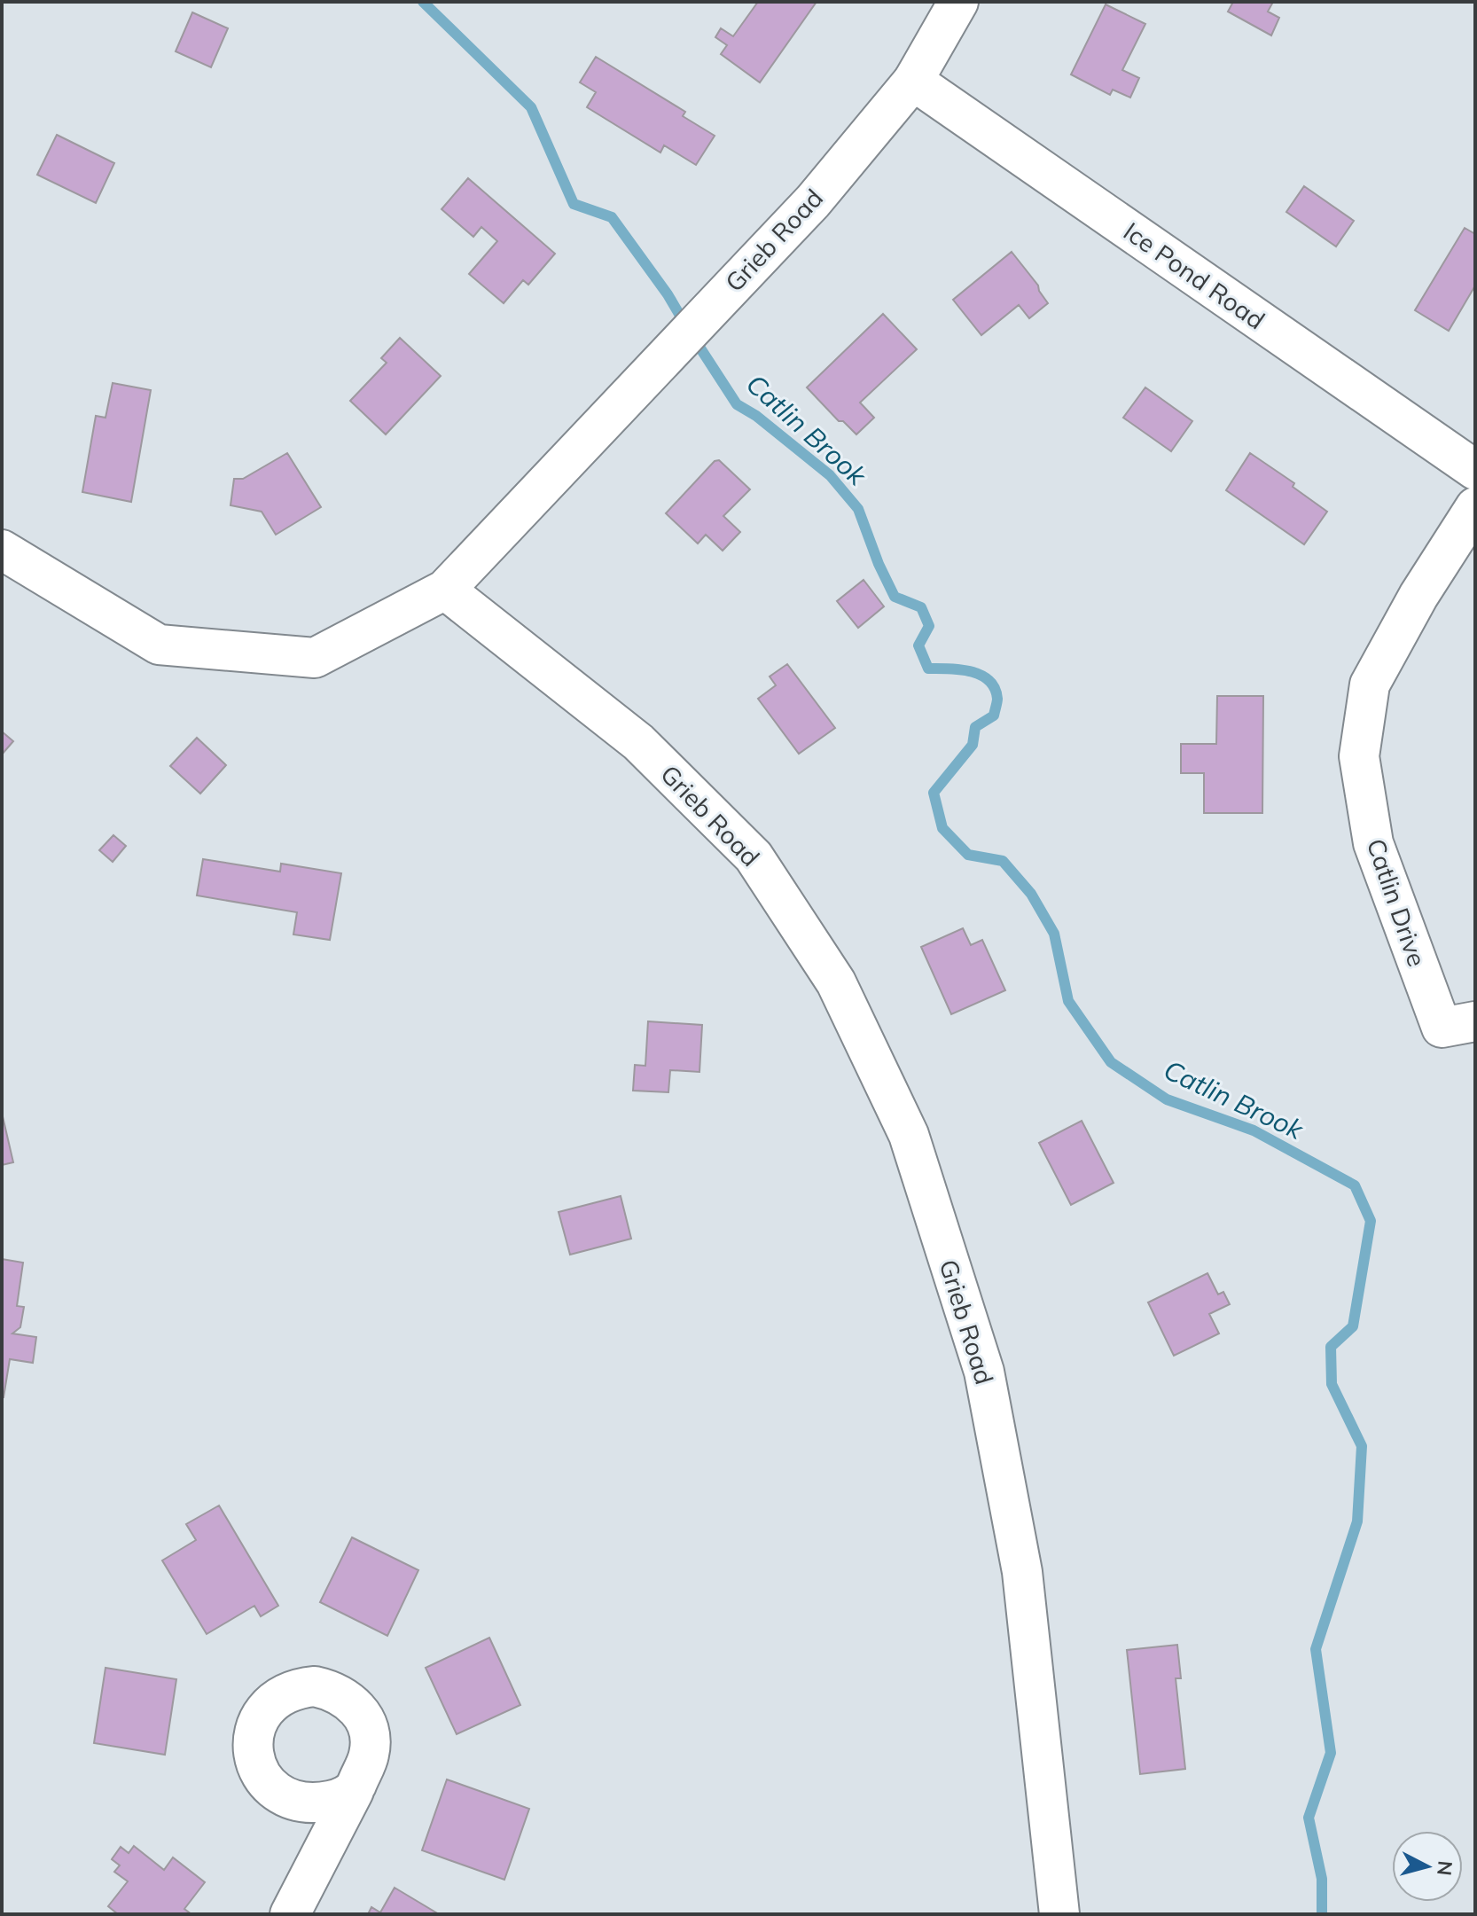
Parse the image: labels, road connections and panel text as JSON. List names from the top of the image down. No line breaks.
{"streets":{"street":["Grieb Road","Ice Pond Road","Catlin Drive"]},"crossings":[["Grieb Road","Ice Pond Road"]],"water":["Catlin Brook"],"north":"right"}
